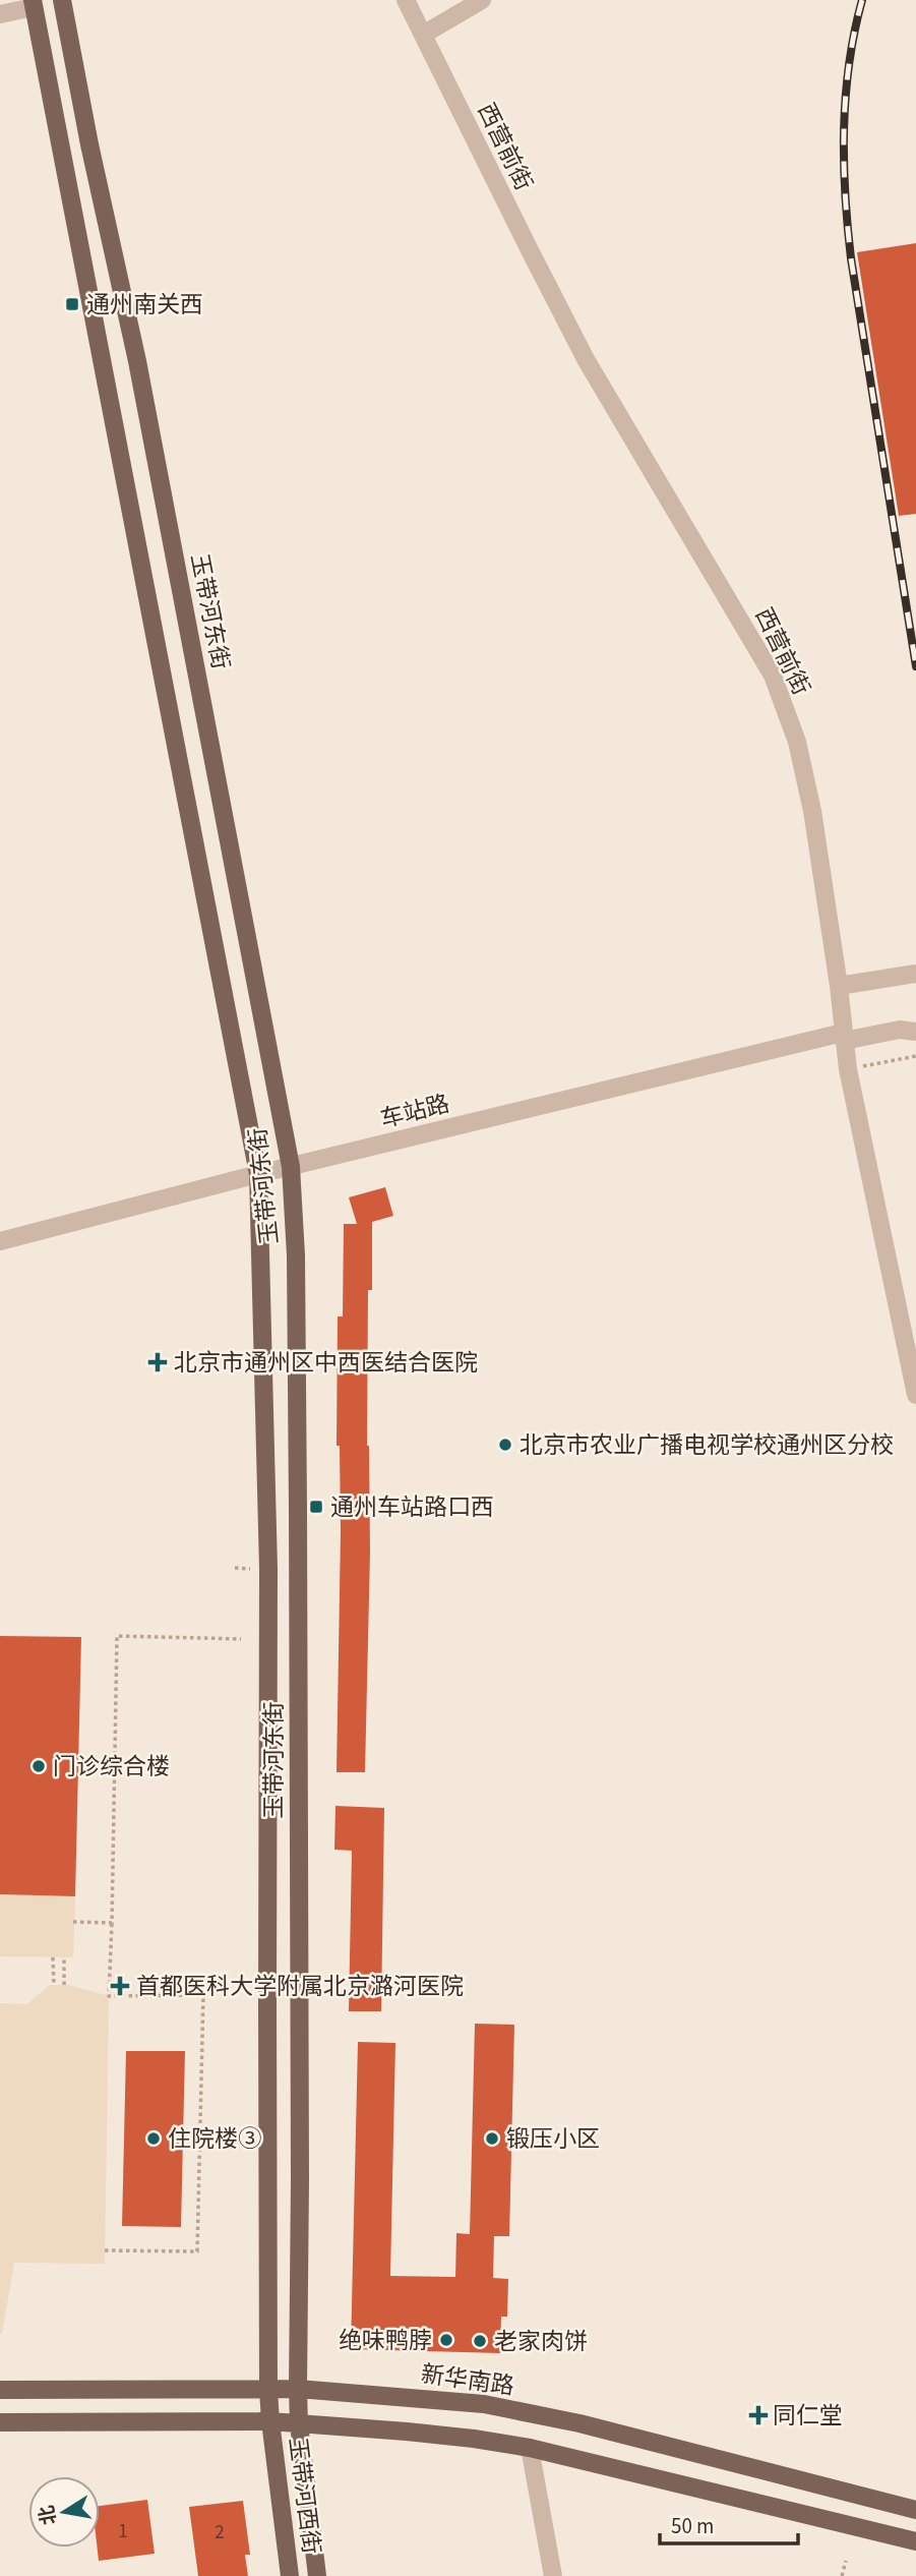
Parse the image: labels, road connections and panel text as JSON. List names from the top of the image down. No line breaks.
{"streets":{"main road":["玉带河东街","新华南路","玉带河西街"],"street":["西营前街","车站路"]},"crossings":[["西营前街","车站路"],["玉带河东街","车站路"],["玉带河东街","新华南路"],["玉带河东街","玉带河西街"]],"places":{"transit":["通州南关西","通州车站路口西"],"health":["北京市通州区中西医结合医院","首都医科大学附属北京潞河医院","同仁堂"],"other":["北京市农业广播电视学校通州区分校","门诊综合楼","住院楼③","锻压小区","绝味鸭脖","老家肉饼"]},"house_numbers":["1","2"],"scale_bar":"50 m","north":"left"}
